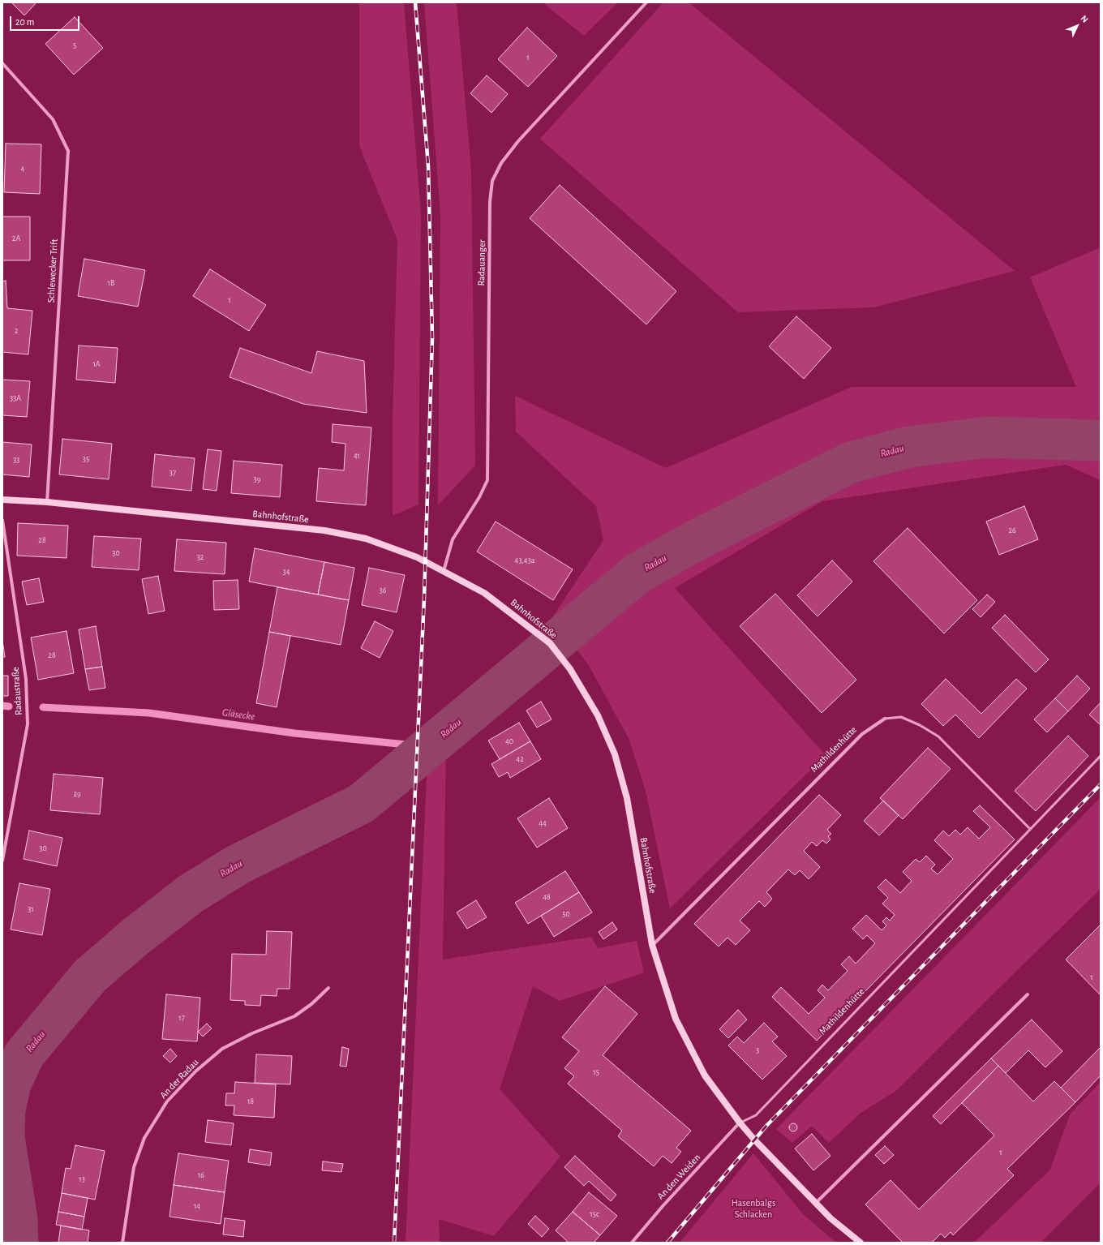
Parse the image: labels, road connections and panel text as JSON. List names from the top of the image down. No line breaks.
{"streets":{"street":["Radauanger","Schlewecker Trift","Bahnhofstraße","Radaustraße","Mathildenhütte","An der Radau","An den Weiden"]},"crossings":[["Radauanger","Bahnhofstraße"],["Schlewecker Trift","Bahnhofstraße"],["Bahnhofstraße","Mathildenhütte"],["Bahnhofstraße","An den Weiden"],["Mathildenhütte","An den Weiden"]],"water":["Radau","Gläsecke"],"parks":["Hasenbalgs Schlacken"],"house_numbers":["5","1","4","2A","1B","1","2","1A","33A","41","35","33","37","39","26","28","30","32","43,43a","34","36","28","40","42","29","44","30","48","31","50","1","17","3","15","18","1","16","13","14","15c"],"scale_bar":"20 m","north":"top right"}
